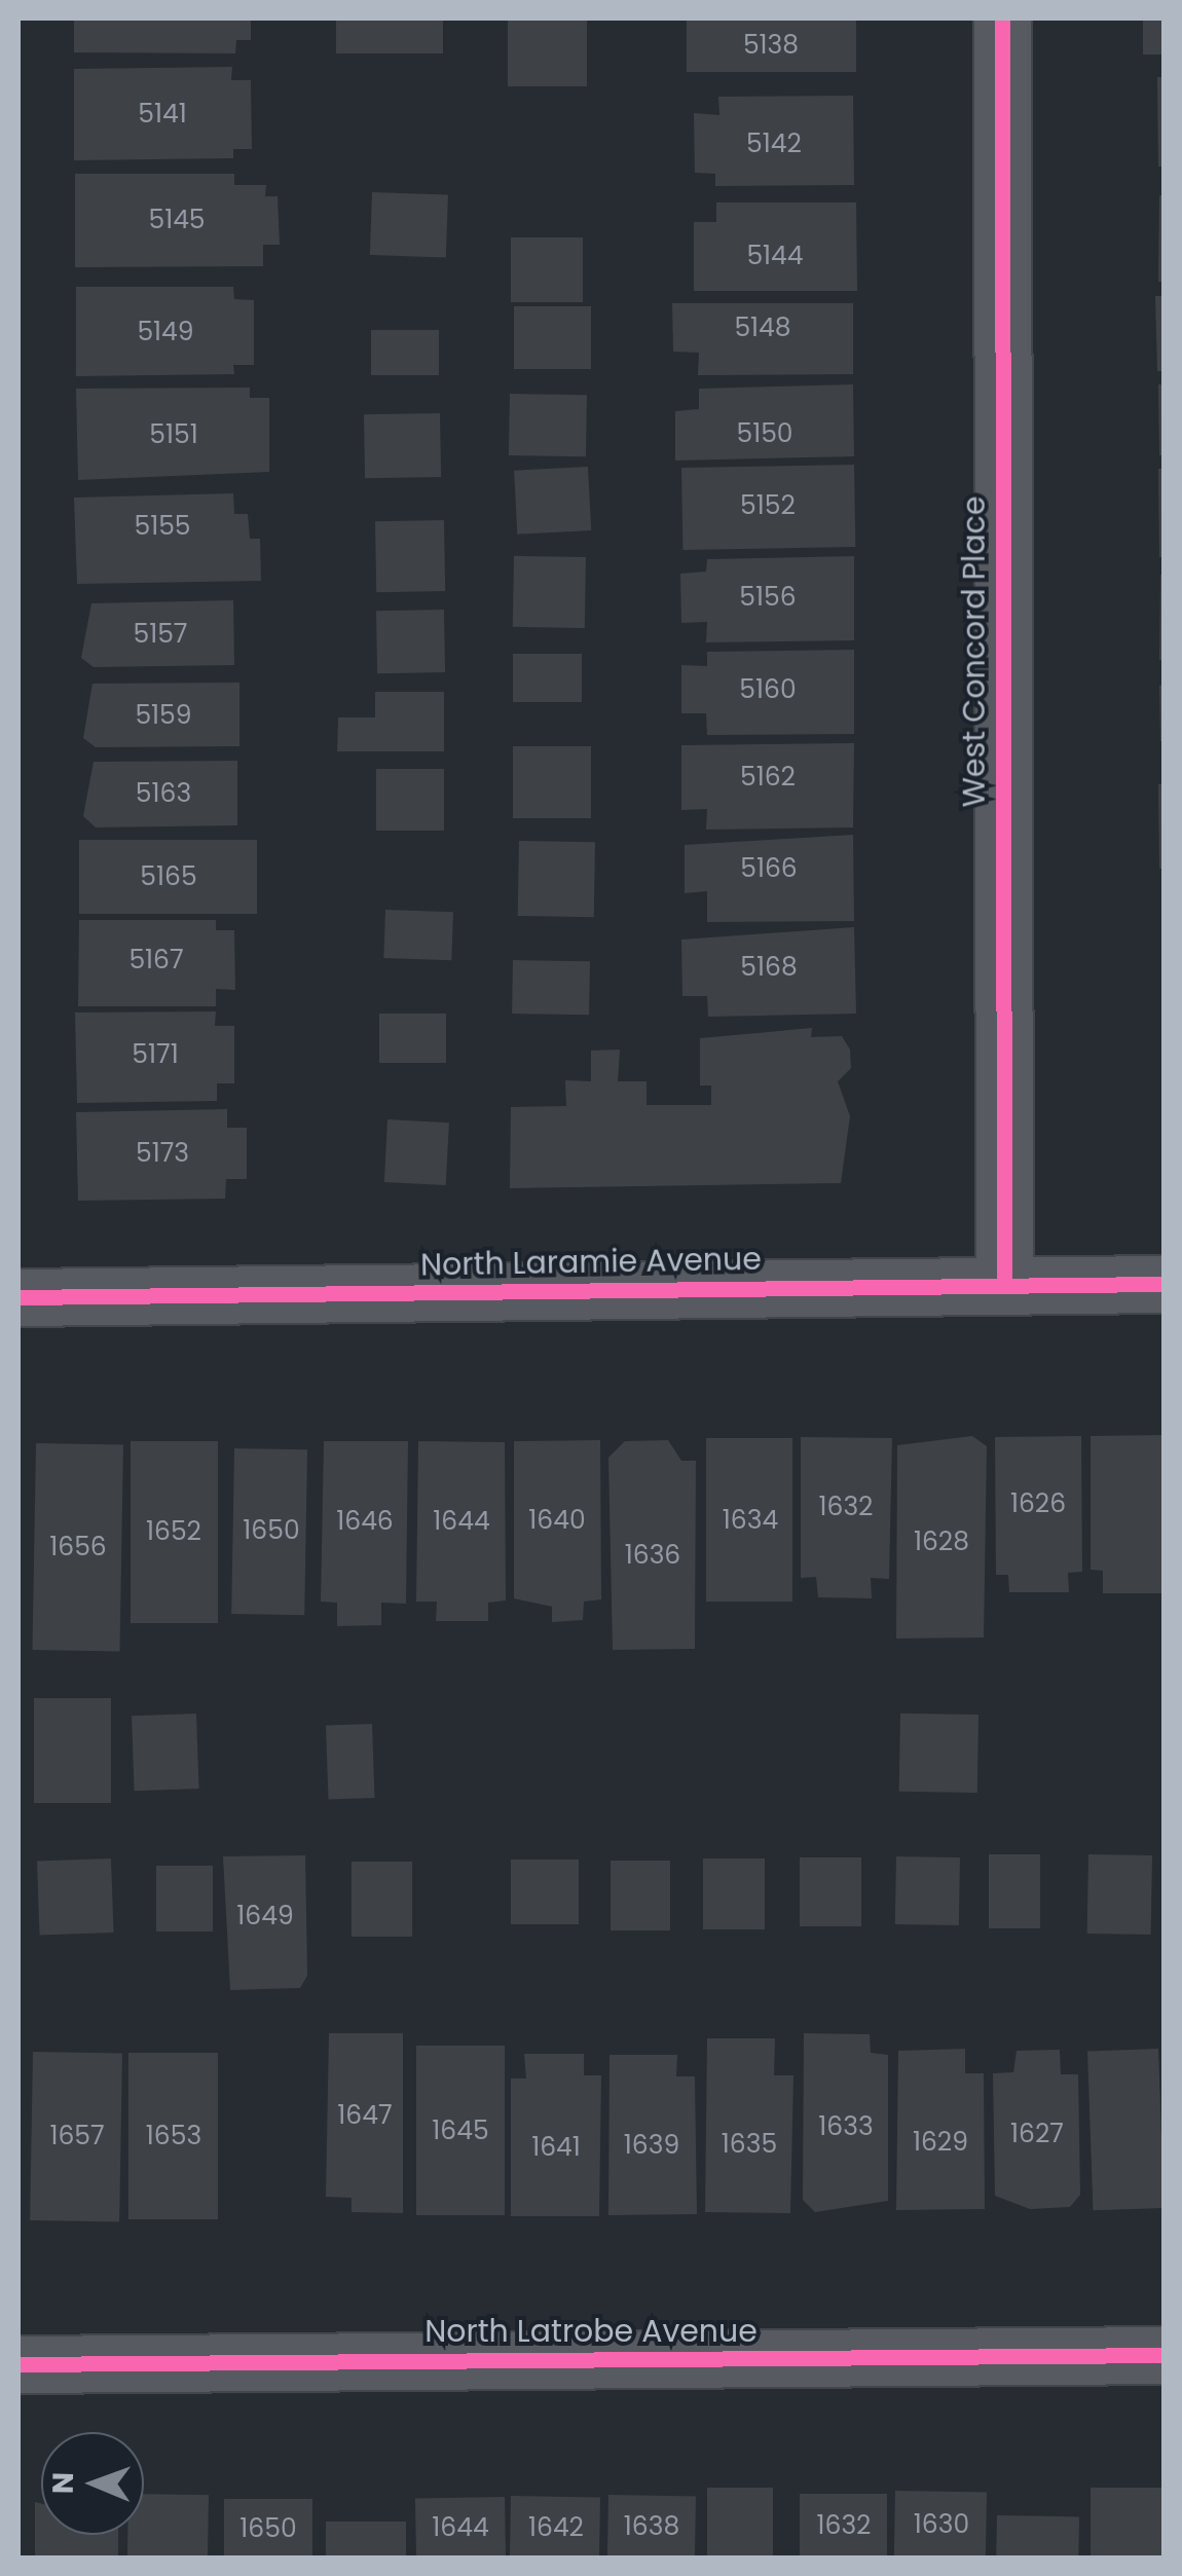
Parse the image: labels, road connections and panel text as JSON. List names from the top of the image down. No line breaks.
{"streets":{"street":["West Concord Place","North Laramie Avenue","North Latrobe Avenue"]},"crossings":[["West Concord Place","North Laramie Avenue"]],"house_numbers":["5138","5141","5142","5145","5144","5148","5149","5150","5151","5152","5155","5156","5157","5160","5159","5162","5163","5166","5165","5167","5168","5171","5173","1626","1632","1640","1634","1646","1644","1650","1652","1628","1656","1636","1649","1647","1633","1645","1627","1657","1653","1629","1635","1639","1641","1630","1632","1638","1644","1642","1650"],"north":"left"}
